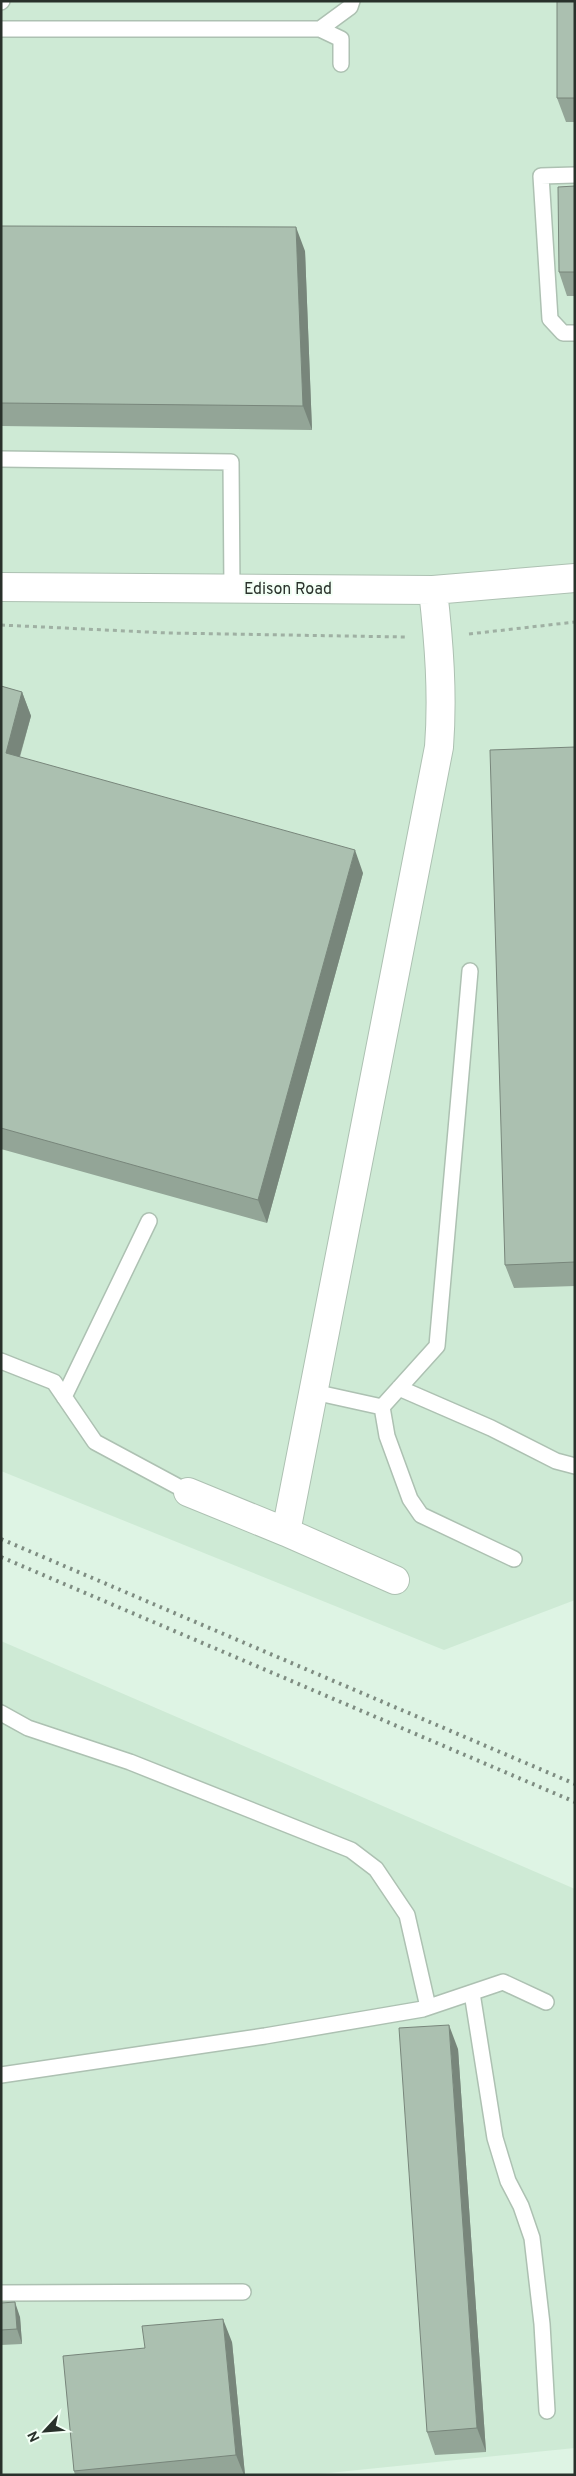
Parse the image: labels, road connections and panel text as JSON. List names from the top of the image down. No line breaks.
{"streets":{"street":["Edison Road"]},"north":"bottom left"}
